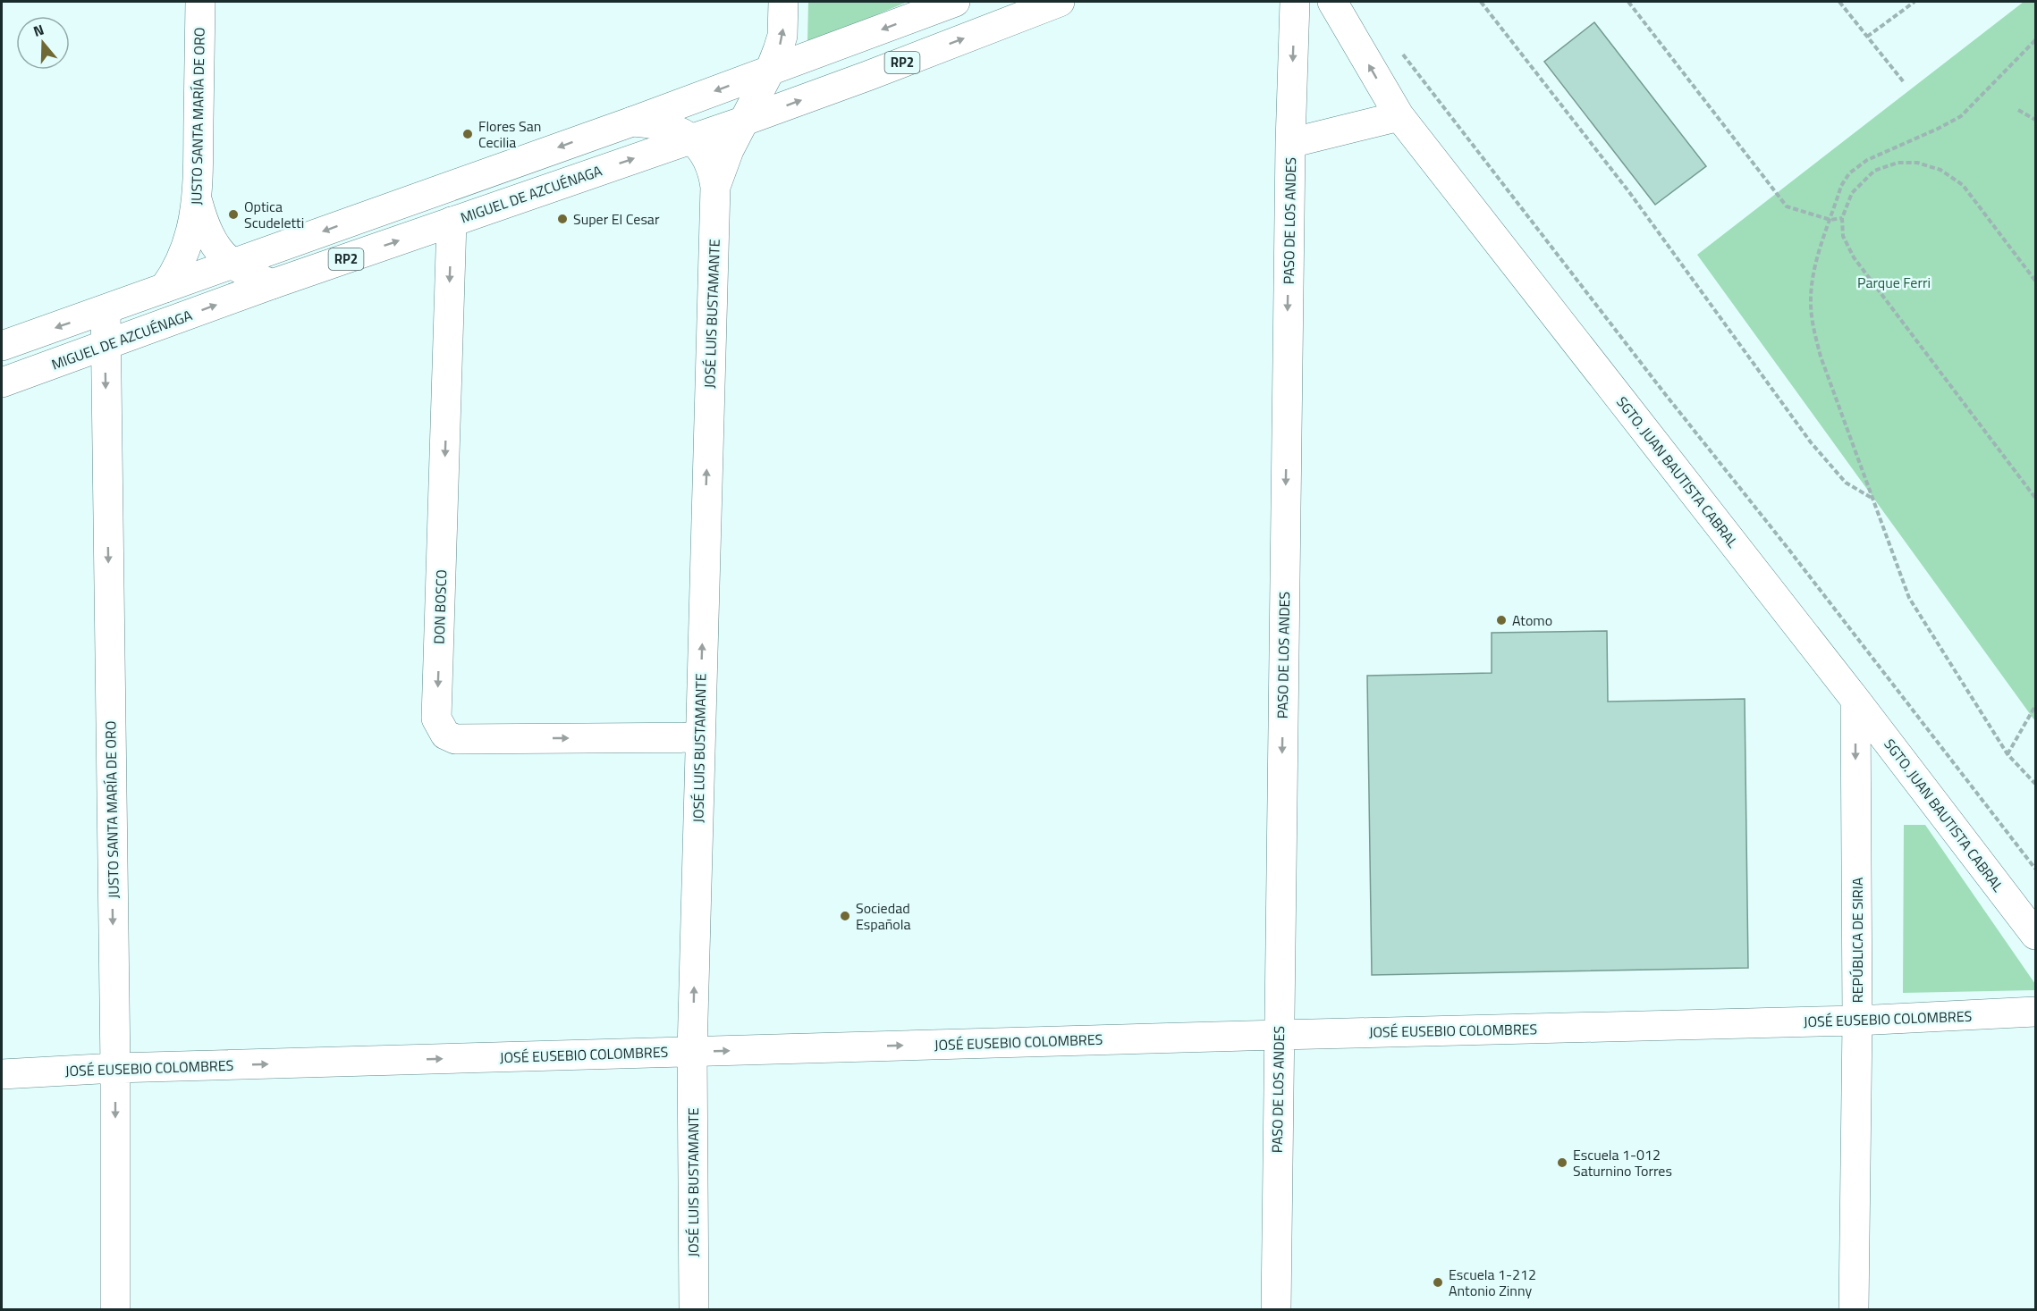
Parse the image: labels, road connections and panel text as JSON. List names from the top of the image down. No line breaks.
{"streets":{"street":["RP2","JUSTO SANTA MARÍA DE ORO","MIGUEL DE AZCUÉNAGA","PASO DE LOS ANDES","JOSÉ LUIS BUSTAMANTE","SGTO. JUAN BAUTISTA CABRAL","DON BOSCO","REPÚBLICA DE SIRIA","JOSÉ EUSEBIO COLOMBRES"]},"crossings":[["RP2","JUSTO SANTA MARÍA DE ORO"],["RP2","JOSÉ LUIS BUSTAMANTE"],["JUSTO SANTA MARÍA DE ORO","MIGUEL DE AZCUÉNAGA"],["JUSTO SANTA MARÍA DE ORO","JOSÉ EUSEBIO COLOMBRES"],["MIGUEL DE AZCUÉNAGA","JOSÉ LUIS BUSTAMANTE"],["MIGUEL DE AZCUÉNAGA","DON BOSCO"],["PASO DE LOS ANDES","JOSÉ EUSEBIO COLOMBRES"],["JOSÉ LUIS BUSTAMANTE","DON BOSCO"],["JOSÉ LUIS BUSTAMANTE","JOSÉ EUSEBIO COLOMBRES"],["SGTO. JUAN BAUTISTA CABRAL","REPÚBLICA DE SIRIA"],["REPÚBLICA DE SIRIA","JOSÉ EUSEBIO COLOMBRES"]],"one_way":["JUSTO SANTA MARÍA DE ORO","PASO DE LOS ANDES","JOSÉ LUIS BUSTAMANTE","REPÚBLICA DE SIRIA","JOSÉ EUSEBIO COLOMBRES"],"parks":["Parque Ferri"],"places":["Flores San Cecilia","Optica Scudeletti","Super El Cesar","Atomo","Sociedad Española","Escuela 1-012 Saturnino Torres","Escuela 1-212 Antonio Zinny"],"north":"top"}
